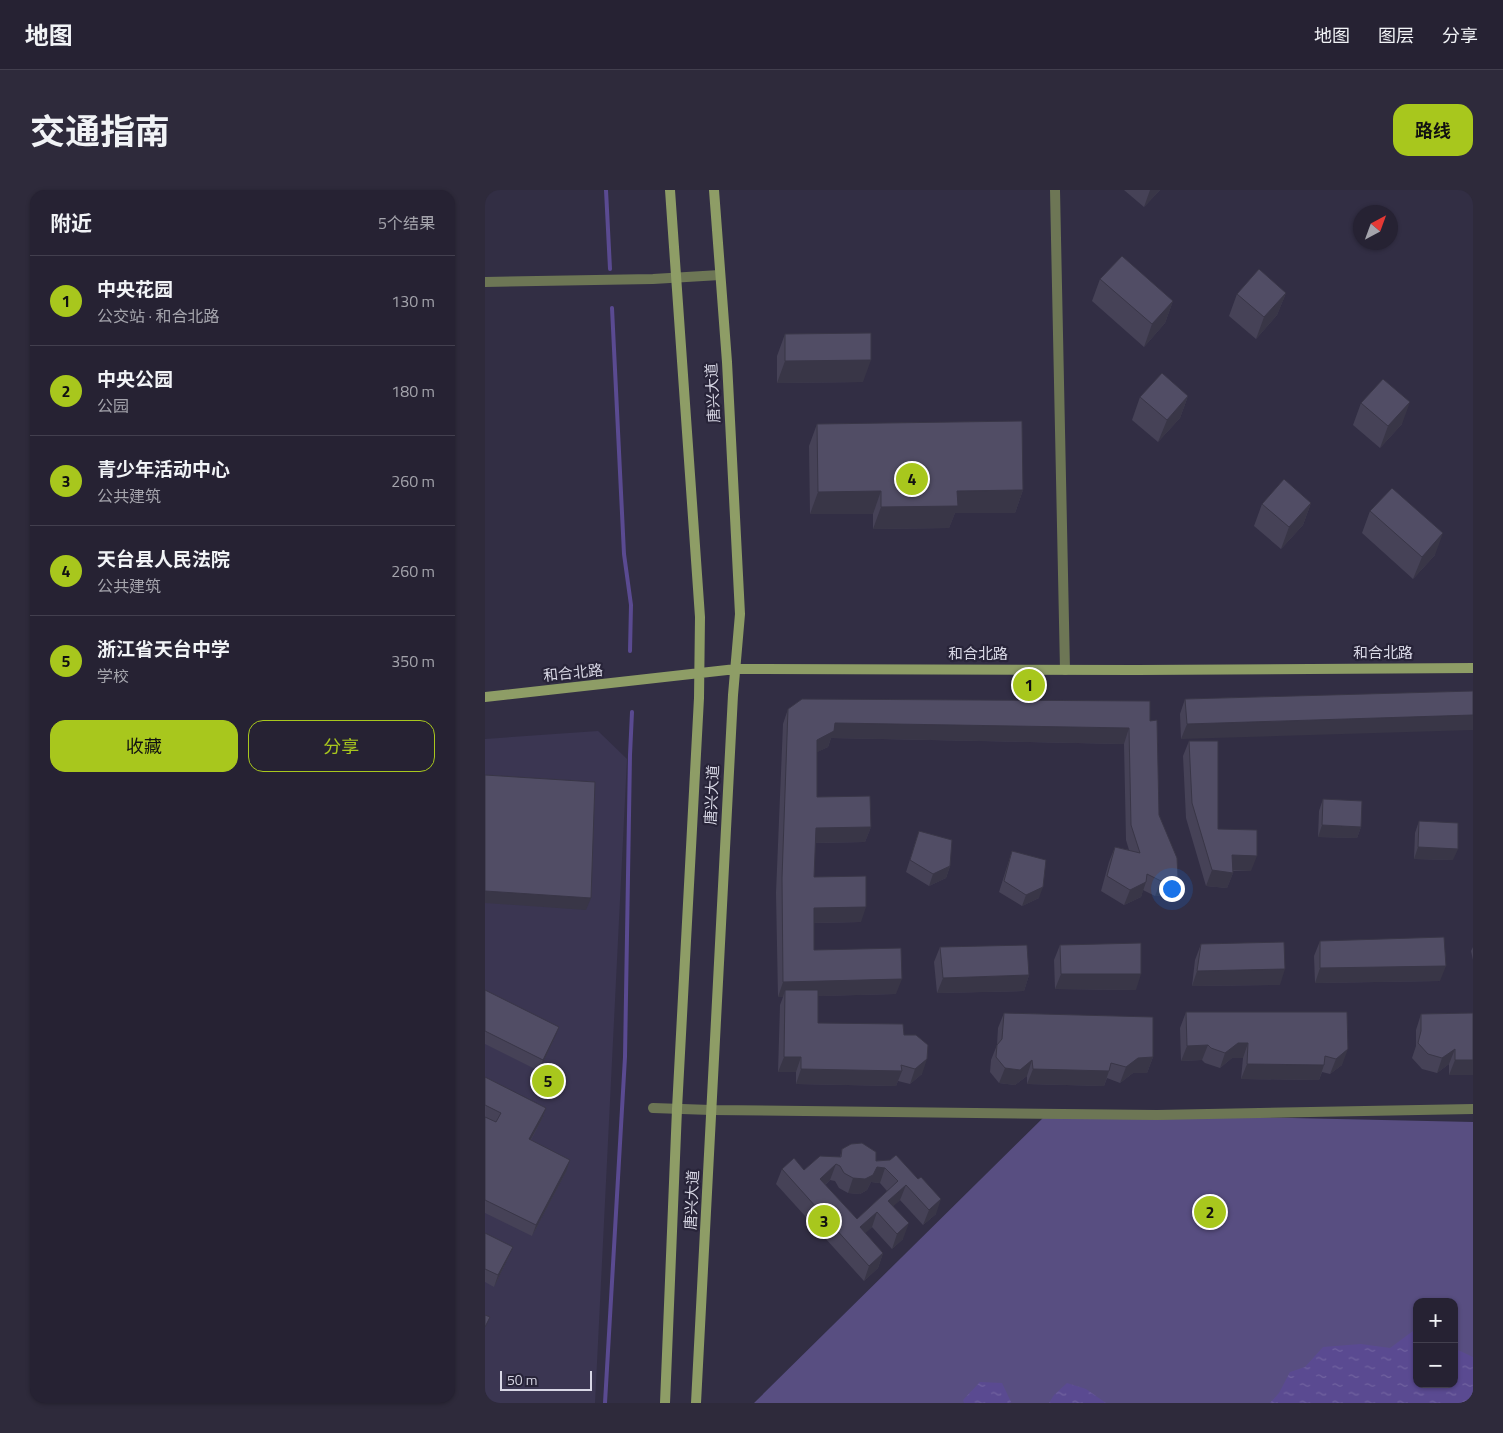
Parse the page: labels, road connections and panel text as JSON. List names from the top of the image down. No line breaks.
{"streets":{"main road":["唐兴大道","和合北路"]},"crossings":[["唐兴大道","和合北路"]],"scale_bar":"50 m","north":"top right","page":{"header":"地图","nav":["地图","图层","分享"],"title":"交通指南","buttons":["路线",["收藏","分享"]],"heading":["附近","5个结果"],"list":[{"mark":"1","name":"中央花园","note":"公交站 · 和合北路","value":"130 m"},{"mark":"2","name":"中央公园","note":"公园","value":"180 m"},{"mark":"3","name":"青少年活动中心","note":"公共建筑","value":"260 m"},{"mark":"4","name":"天台县人民法院","note":"公共建筑","value":"260 m"},{"mark":"5","name":"浙江省天台中学","note":"学校","value":"350 m"}],"pins":["4","1","5","2","3"],"map_buttons":["+","−"],"scale":"50 m"}}
